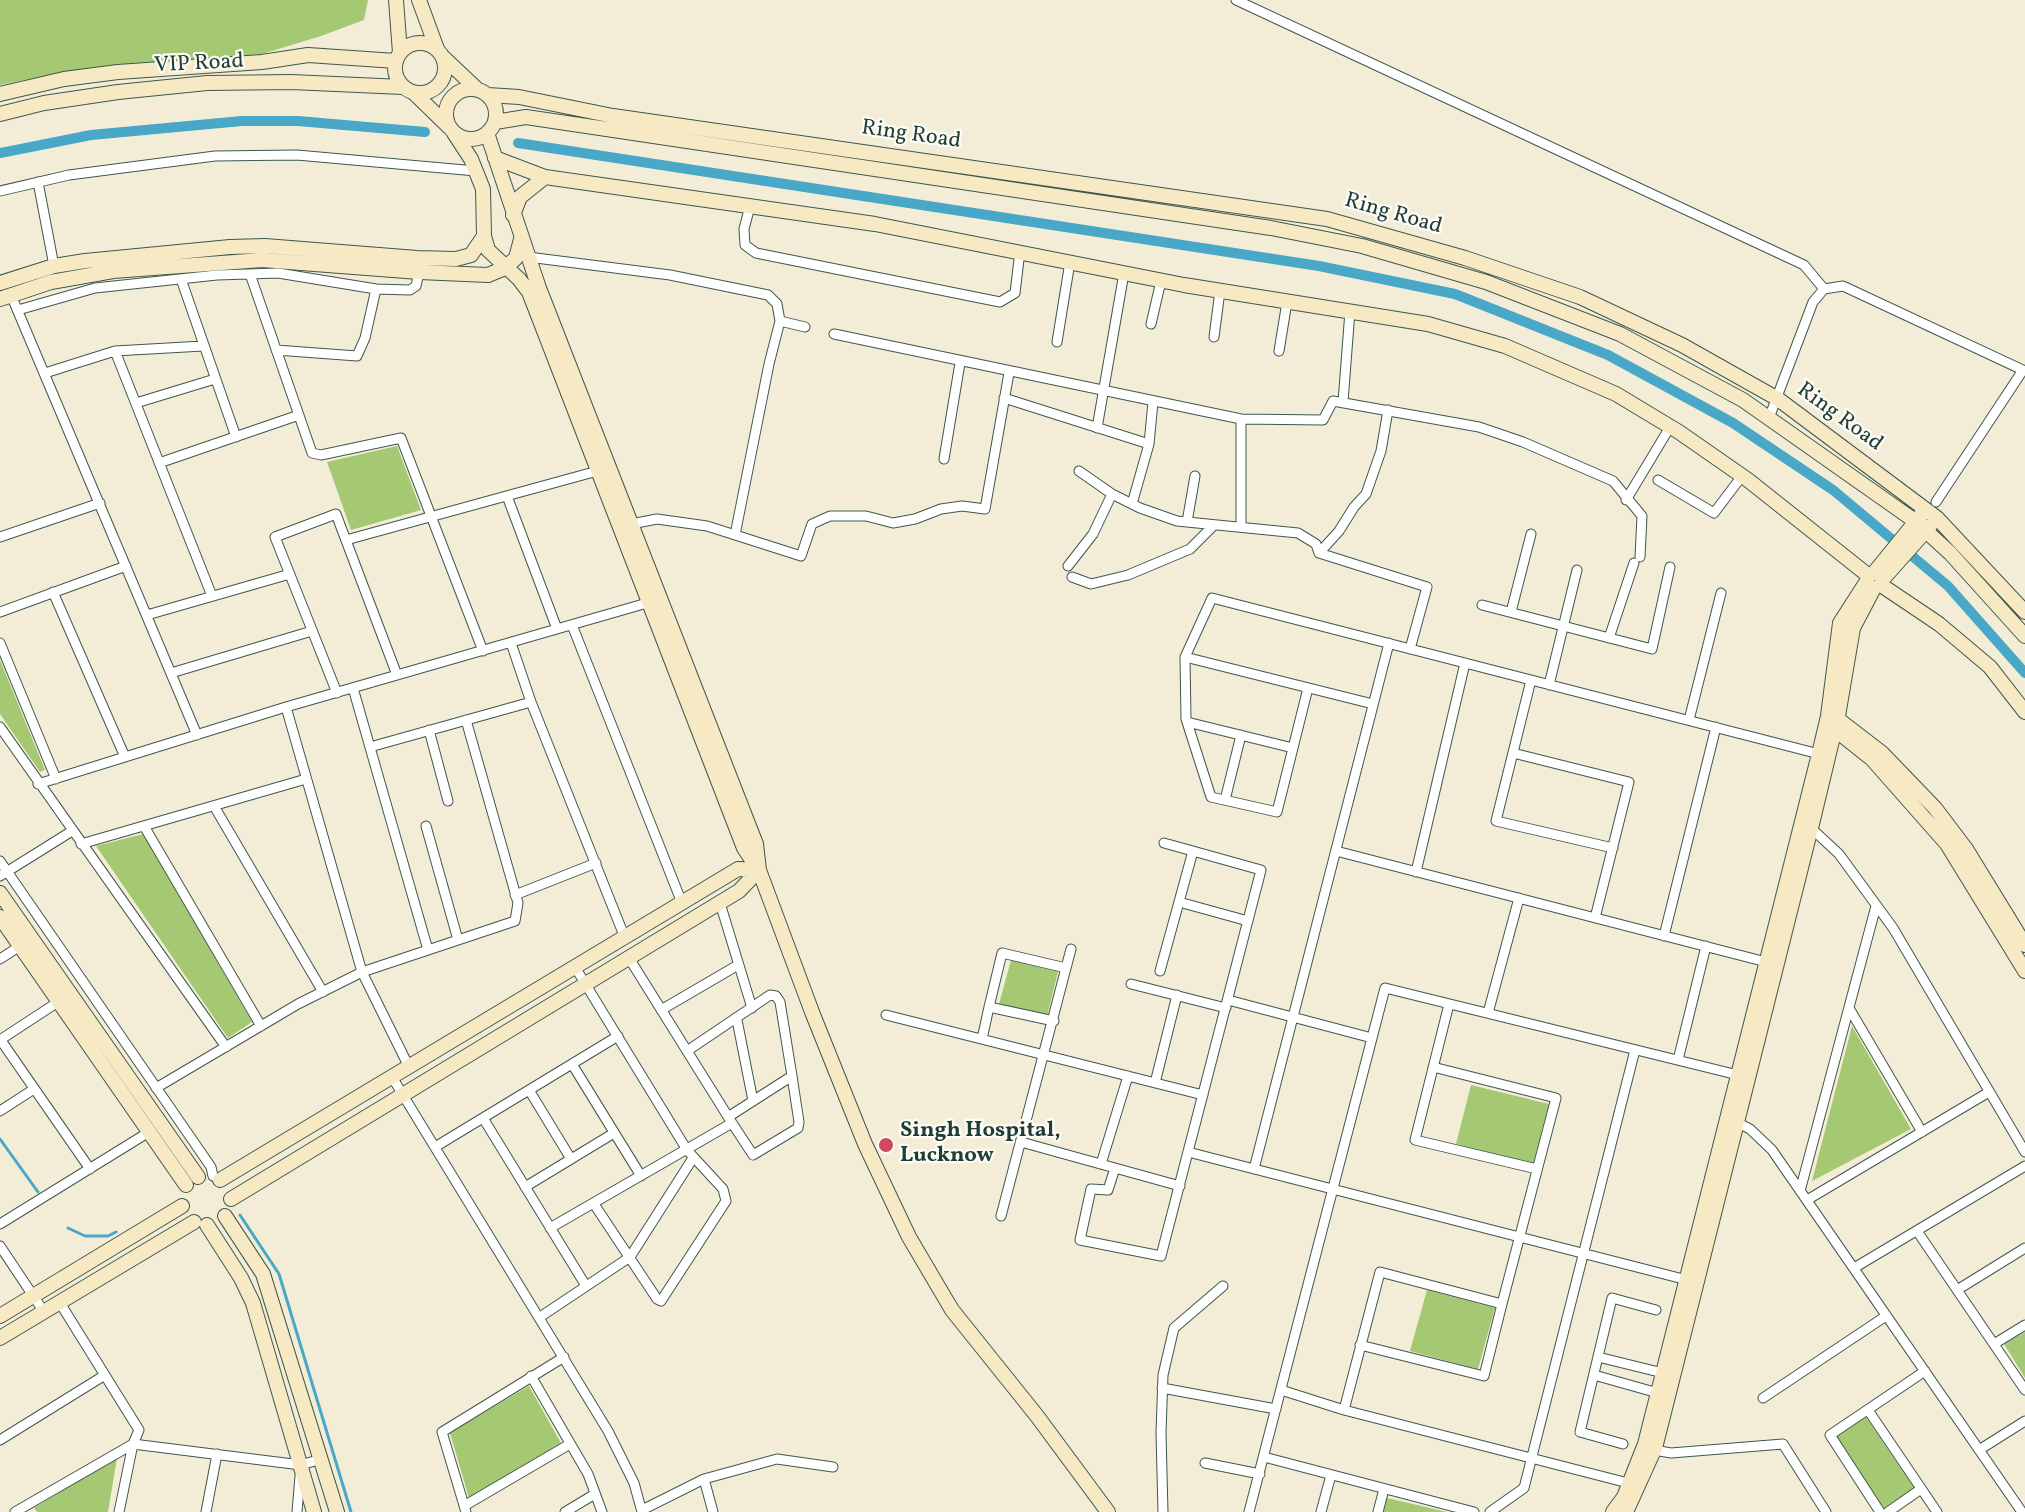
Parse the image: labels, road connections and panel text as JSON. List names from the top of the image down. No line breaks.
{"streets":{"street":["VIP Road","Ring Road"]},"places":["Singh Hospital, Lucknow"]}
